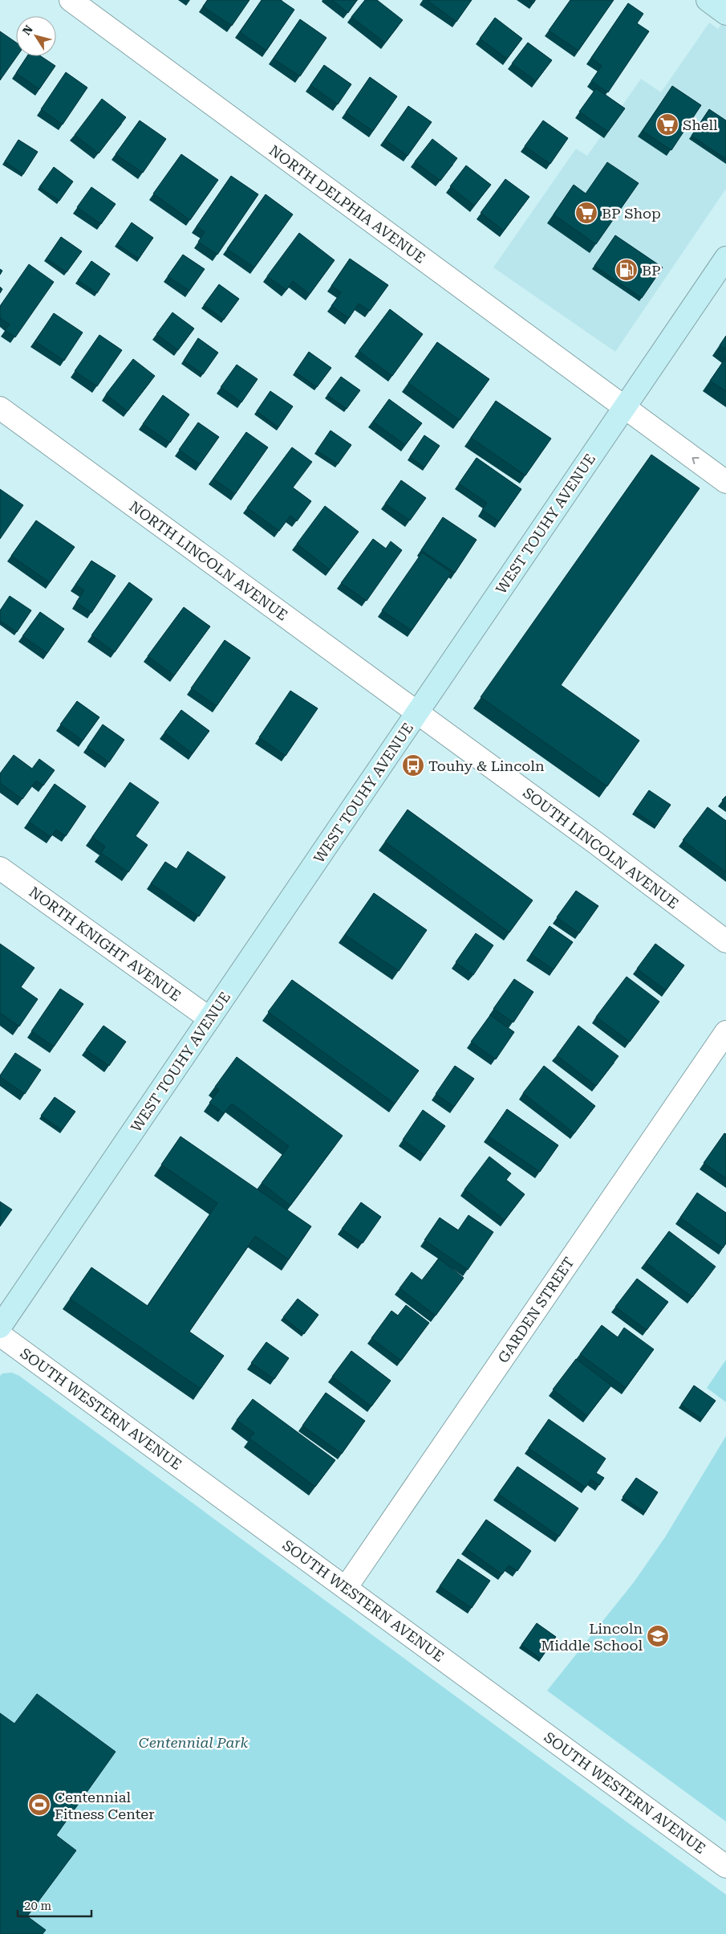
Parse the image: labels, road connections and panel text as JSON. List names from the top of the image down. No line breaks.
{"streets":{"main road":["WEST TOUHY AVENUE"],"street":["NORTH DELPHIA AVENUE","NORTH LINCOLN AVENUE","SOUTH LINCOLN AVENUE","NORTH KNIGHT AVENUE","GARDEN STREET","SOUTH WESTERN AVENUE"]},"crossings":[["NORTH DELPHIA AVENUE","WEST TOUHY AVENUE"],["WEST TOUHY AVENUE","NORTH LINCOLN AVENUE"],["WEST TOUHY AVENUE","SOUTH LINCOLN AVENUE"],["WEST TOUHY AVENUE","NORTH KNIGHT AVENUE"],["NORTH LINCOLN AVENUE","SOUTH LINCOLN AVENUE"],["GARDEN STREET","SOUTH WESTERN AVENUE"]],"parks":["Centennial Park"],"places":{"supermarket":["Shell","BP Shop"],"fuel station":["BP"],"bus stop":["Touhy & Lincoln"],"school or university":["Lincoln Middle School"],"sports":["Centennial Fitness Center"]},"scale_bar":"20 m","north":"top left"}
